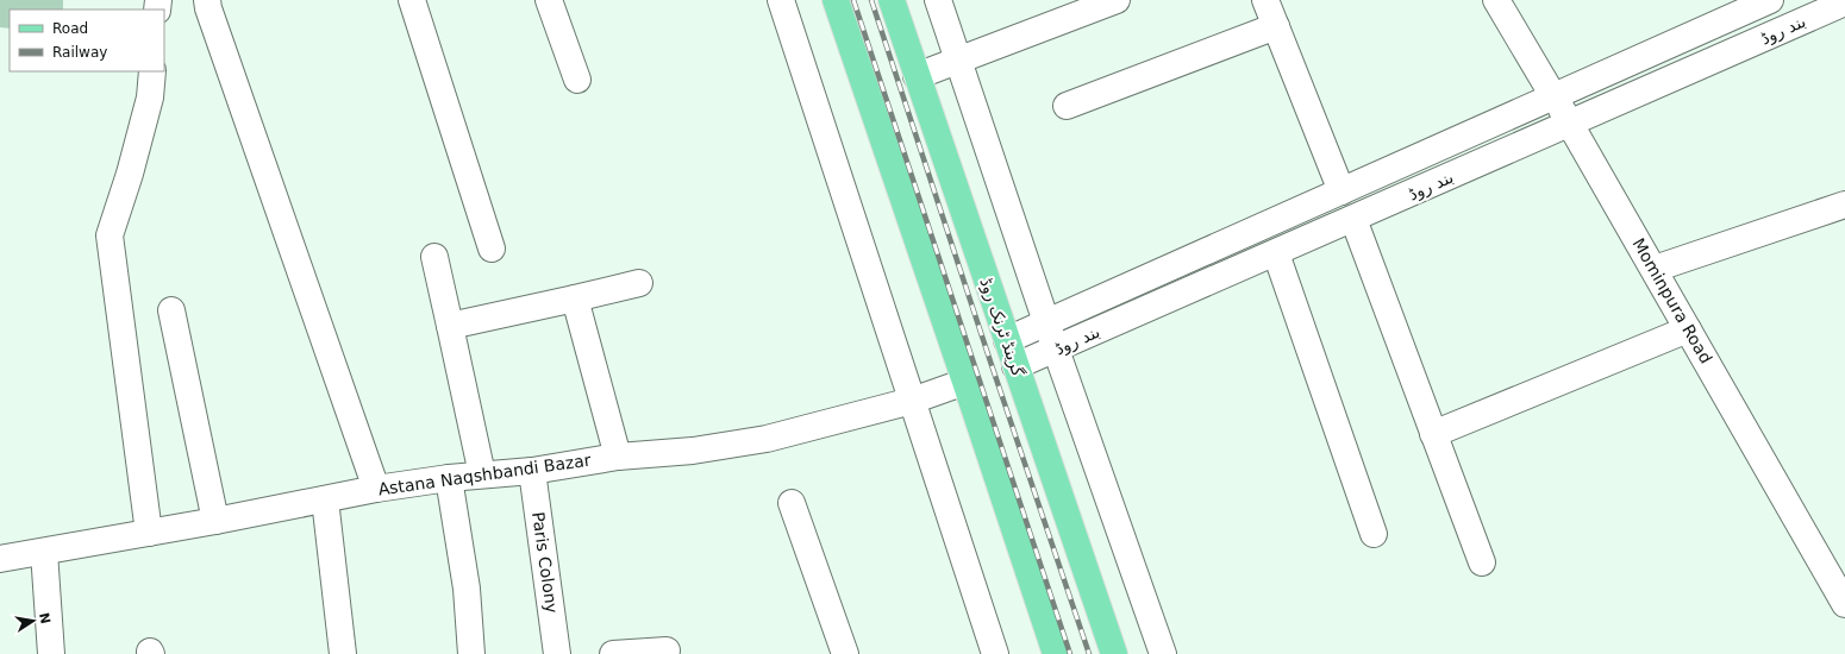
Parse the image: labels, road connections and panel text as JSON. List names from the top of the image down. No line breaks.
{"streets":{"main road":["گرینڈ ٹرنک روڈ"],"street":["بند روڈ","Mominpura Road","Astana Naqshbandi Bazar","Paris Colony"]},"crossings":[["بند روڈ","Mominpura Road"],["بند روڈ","گرینڈ ٹرنک روڈ"],["Astana Naqshbandi Bazar","Paris Colony"]],"legend":["Road","Railway"],"north":"right"}
